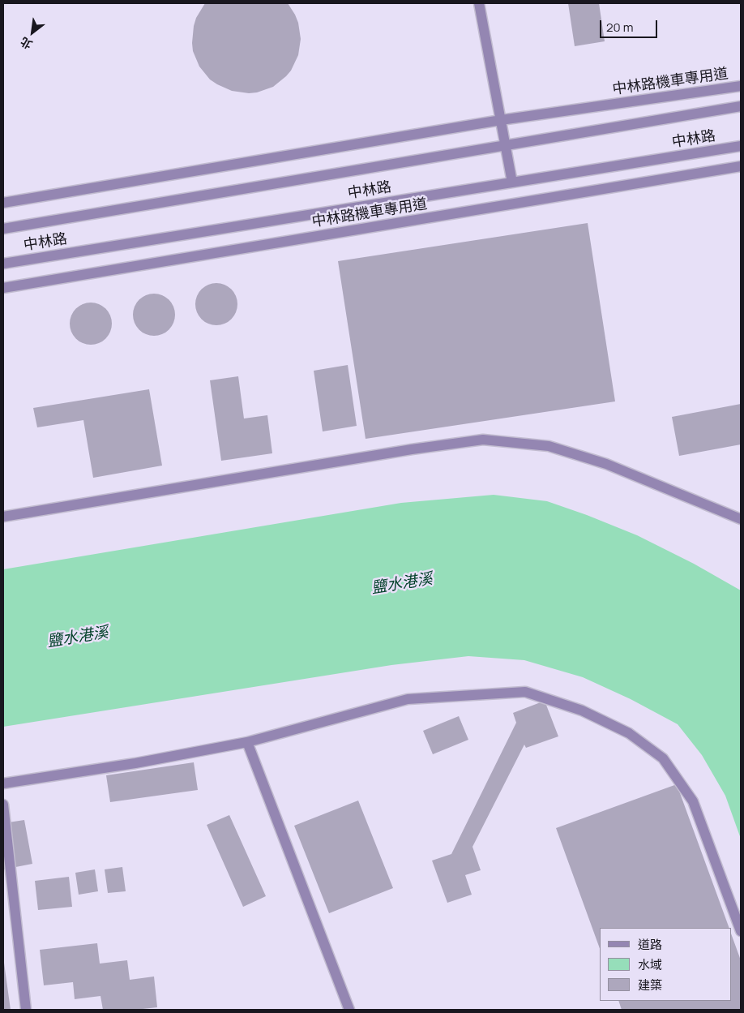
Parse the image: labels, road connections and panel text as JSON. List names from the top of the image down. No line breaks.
{"streets":{"street":["中林路機車專用道","中林路"]},"water":["鹽水港溪"],"legend":["道路","水域","建築"],"scale_bar":"20 m","north":"bottom left"}
